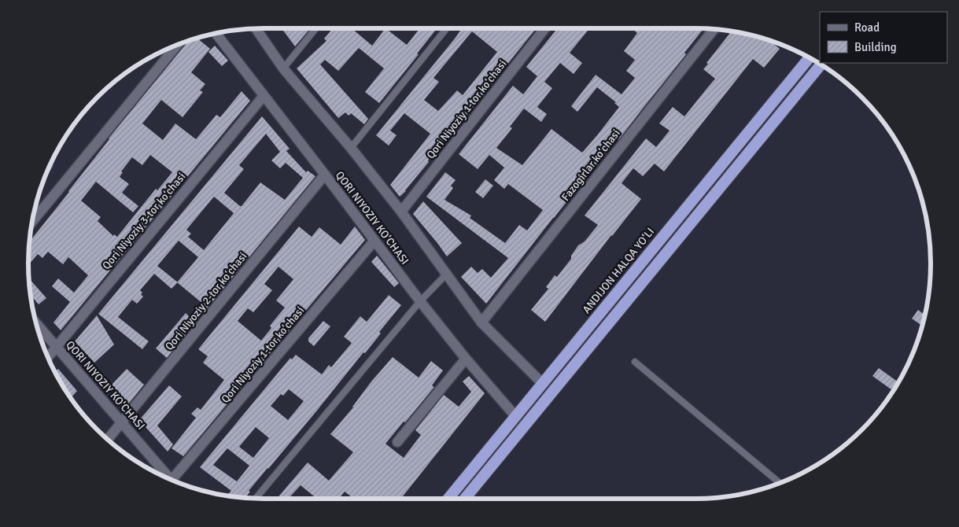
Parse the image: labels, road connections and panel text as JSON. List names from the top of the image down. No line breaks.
{"streets":{"highway":["ANDIJON HALQA YO‘LI"],"street":["Qori Niyoziy 1-tor koʻchasi","Fazogirlar koʻchasi","QORI NIYOZIY KO'CHASI","Qori Niyoziy 3-tor koʻchasi","Qori Niyoziy 2-tor koʻchasi"]},"crossings":[["Qori Niyoziy 1-tor koʻchasi","QORI NIYOZIY KO'CHASI"],["QORI NIYOZIY KO'CHASI","Qori Niyoziy 3-tor koʻchasi"],["QORI NIYOZIY KO'CHASI","ANDIJON HALQA YO‘LI"],["QORI NIYOZIY KO'CHASI","Qori Niyoziy 2-tor koʻchasi"]],"legend":["Road","Building"]}
